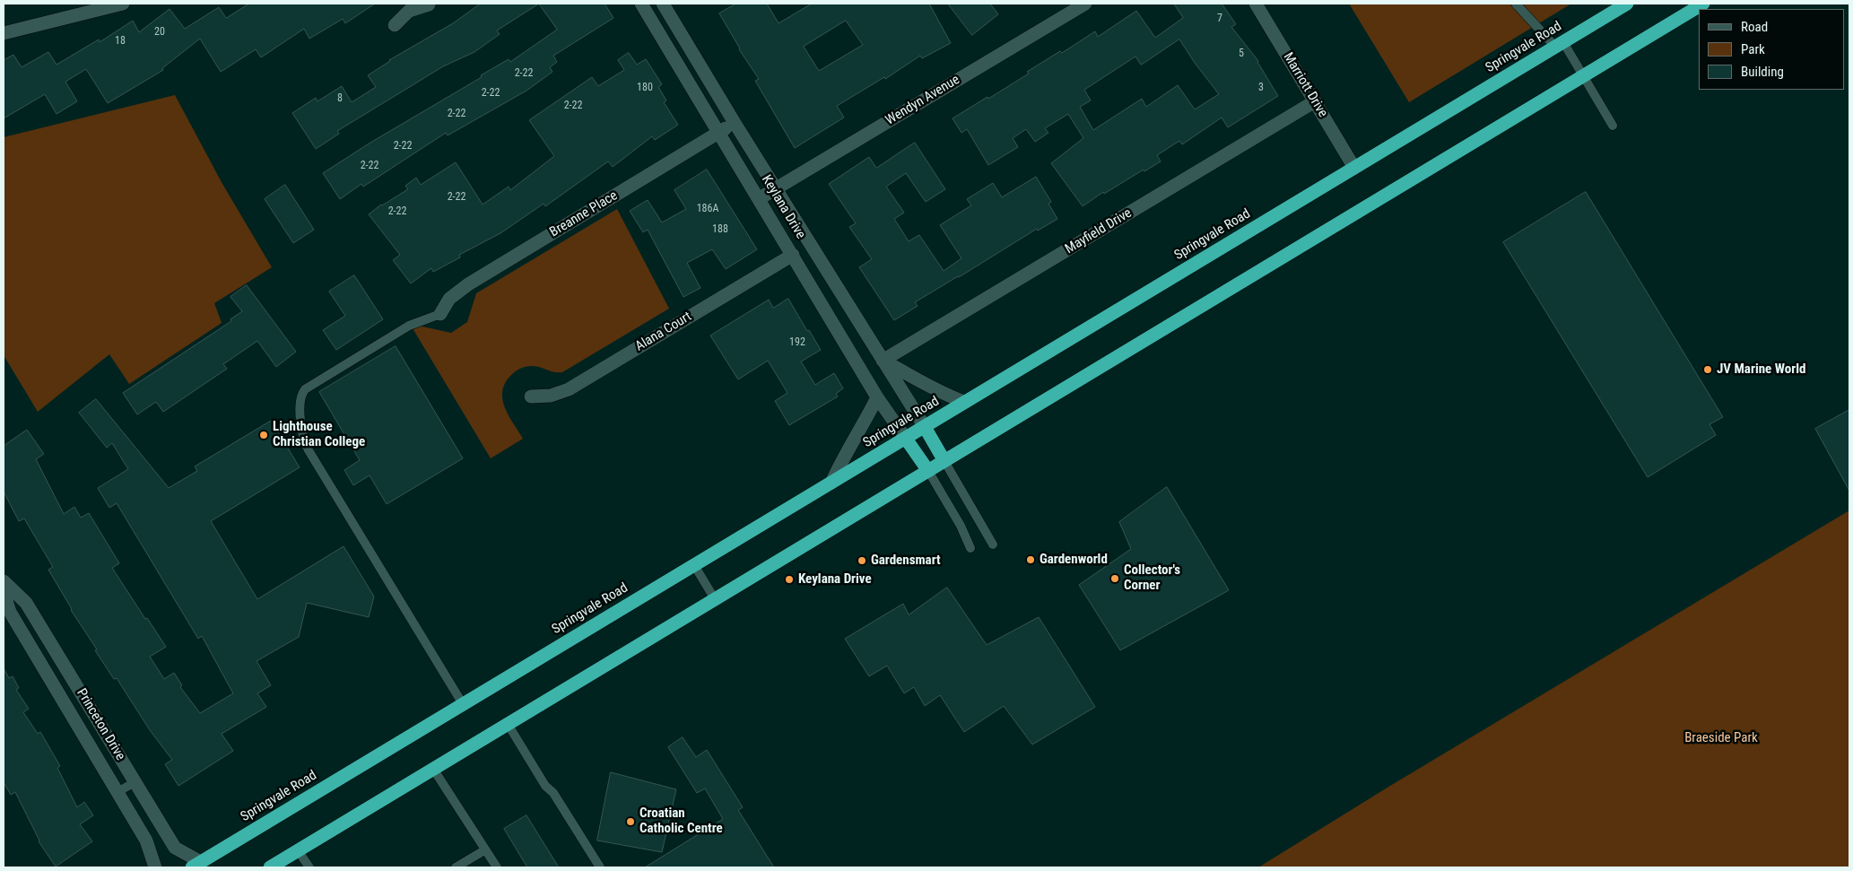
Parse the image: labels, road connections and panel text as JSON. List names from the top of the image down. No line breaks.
{"streets":{"highway":["Springvale Road","Keylana Drive"],"street":["Marriott Drive","Wendyn Avenue","Breanne Place","Mayfield Drive","Alana Court","Princeton Drive"]},"crossings":[["Springvale Road","Marriott Drive"],["Springvale Road","Keylana Drive"],["Springvale Road","Princeton Drive"],["Marriott Drive","Mayfield Drive"],["Wendyn Avenue","Keylana Drive"],["Keylana Drive","Breanne Place"],["Keylana Drive","Mayfield Drive"],["Keylana Drive","Alana Court"]],"parks":["Braeside Park"],"places":["JV Marine World","Lighthouse Christian College","Gardenworld","Gardensmart","Collector's Corner","Keylana Drive","Croatian Catholic Centre"],"house_numbers":["7","20","18","5","2-22","180","3","2-22","8","2-22","2-22","2-22","2-22","2-22","186A","2-22","188","192"],"legend":["Road","Park","Building"]}
